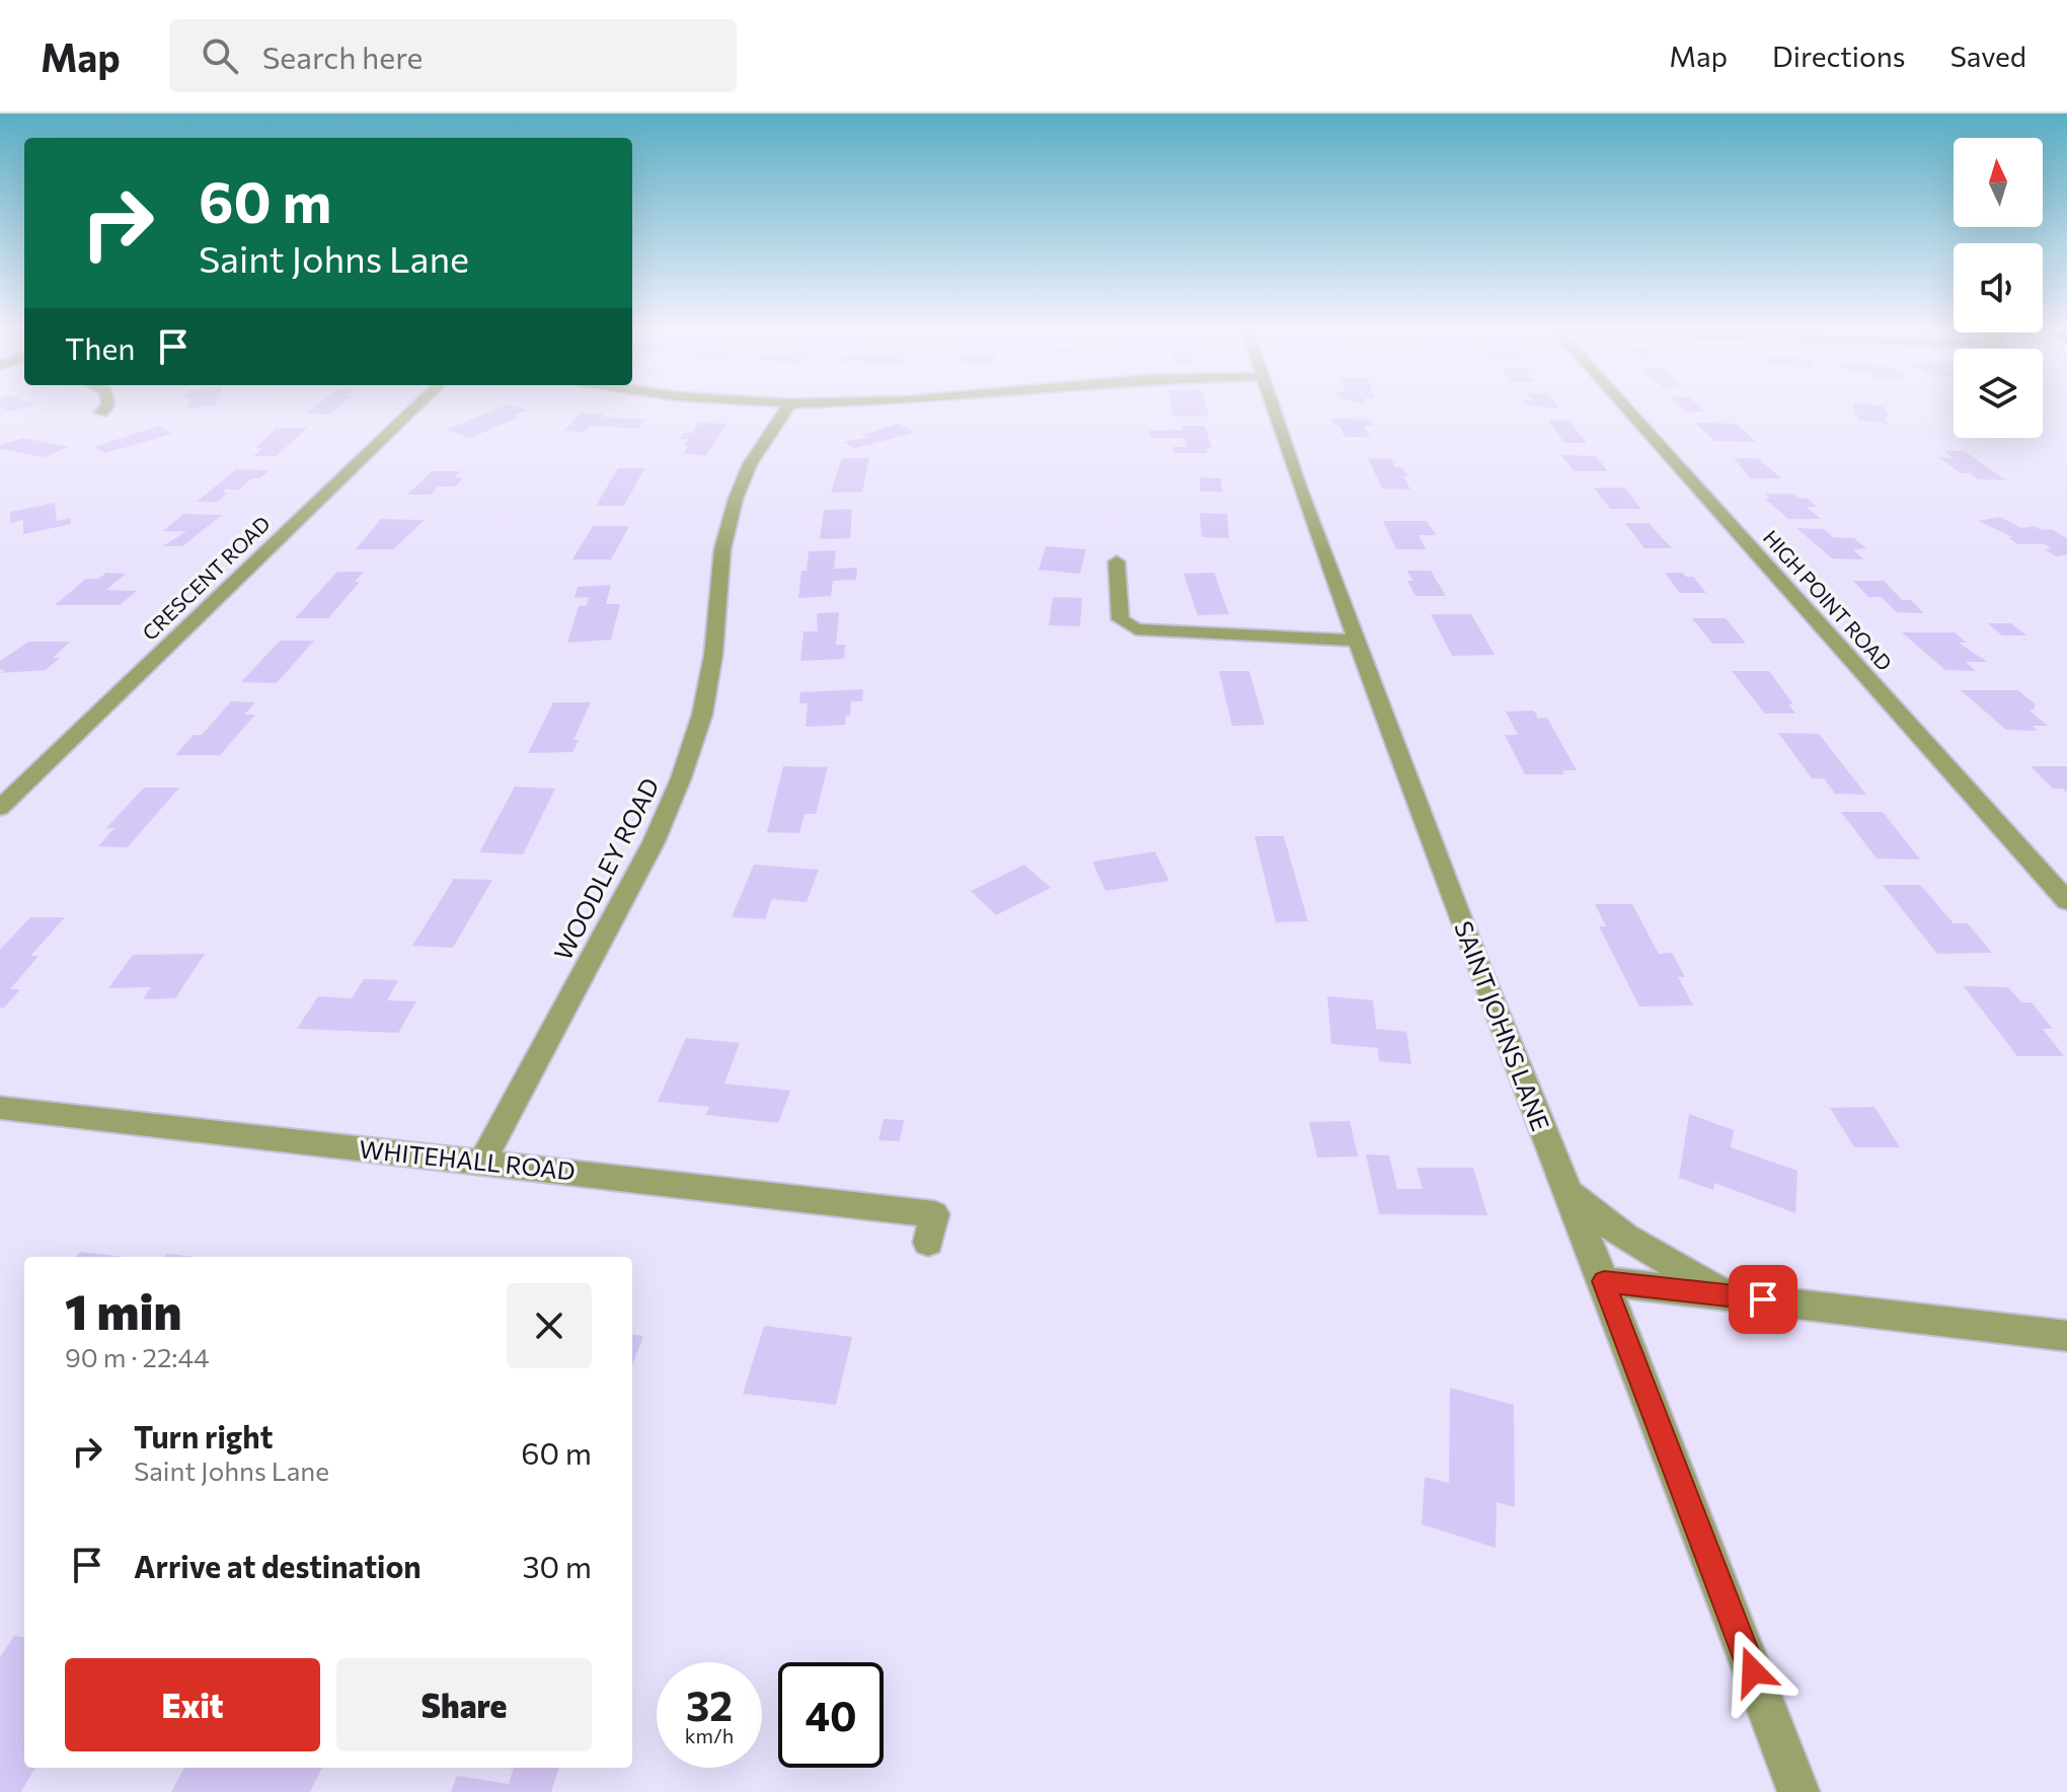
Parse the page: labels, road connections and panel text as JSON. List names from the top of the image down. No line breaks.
{"streets":{"street":["CRESCENT ROAD","HIGH POINT ROAD","WOODLEY ROAD","SAINT JOHNS LANE","WHITEHALL ROAD"]},"crossings":[["WOODLEY ROAD","WHITEHALL ROAD"]],"north":"top","page":{"header":"Map","search":"Search here","nav":["Map","Directions","Saved"],"turn":["60 m","Saint Johns Lane"],"then":"Then","heading":["1 min","90 m · 22:44"],"list":[{"name":"Turn right","note":"Saint Johns Lane","value":"60 m"},{"name":"Arrive at destination","value":"30 m"}],"buttons":["Exit","Share"],"speed":"32 km/h","limit":"40"}}
